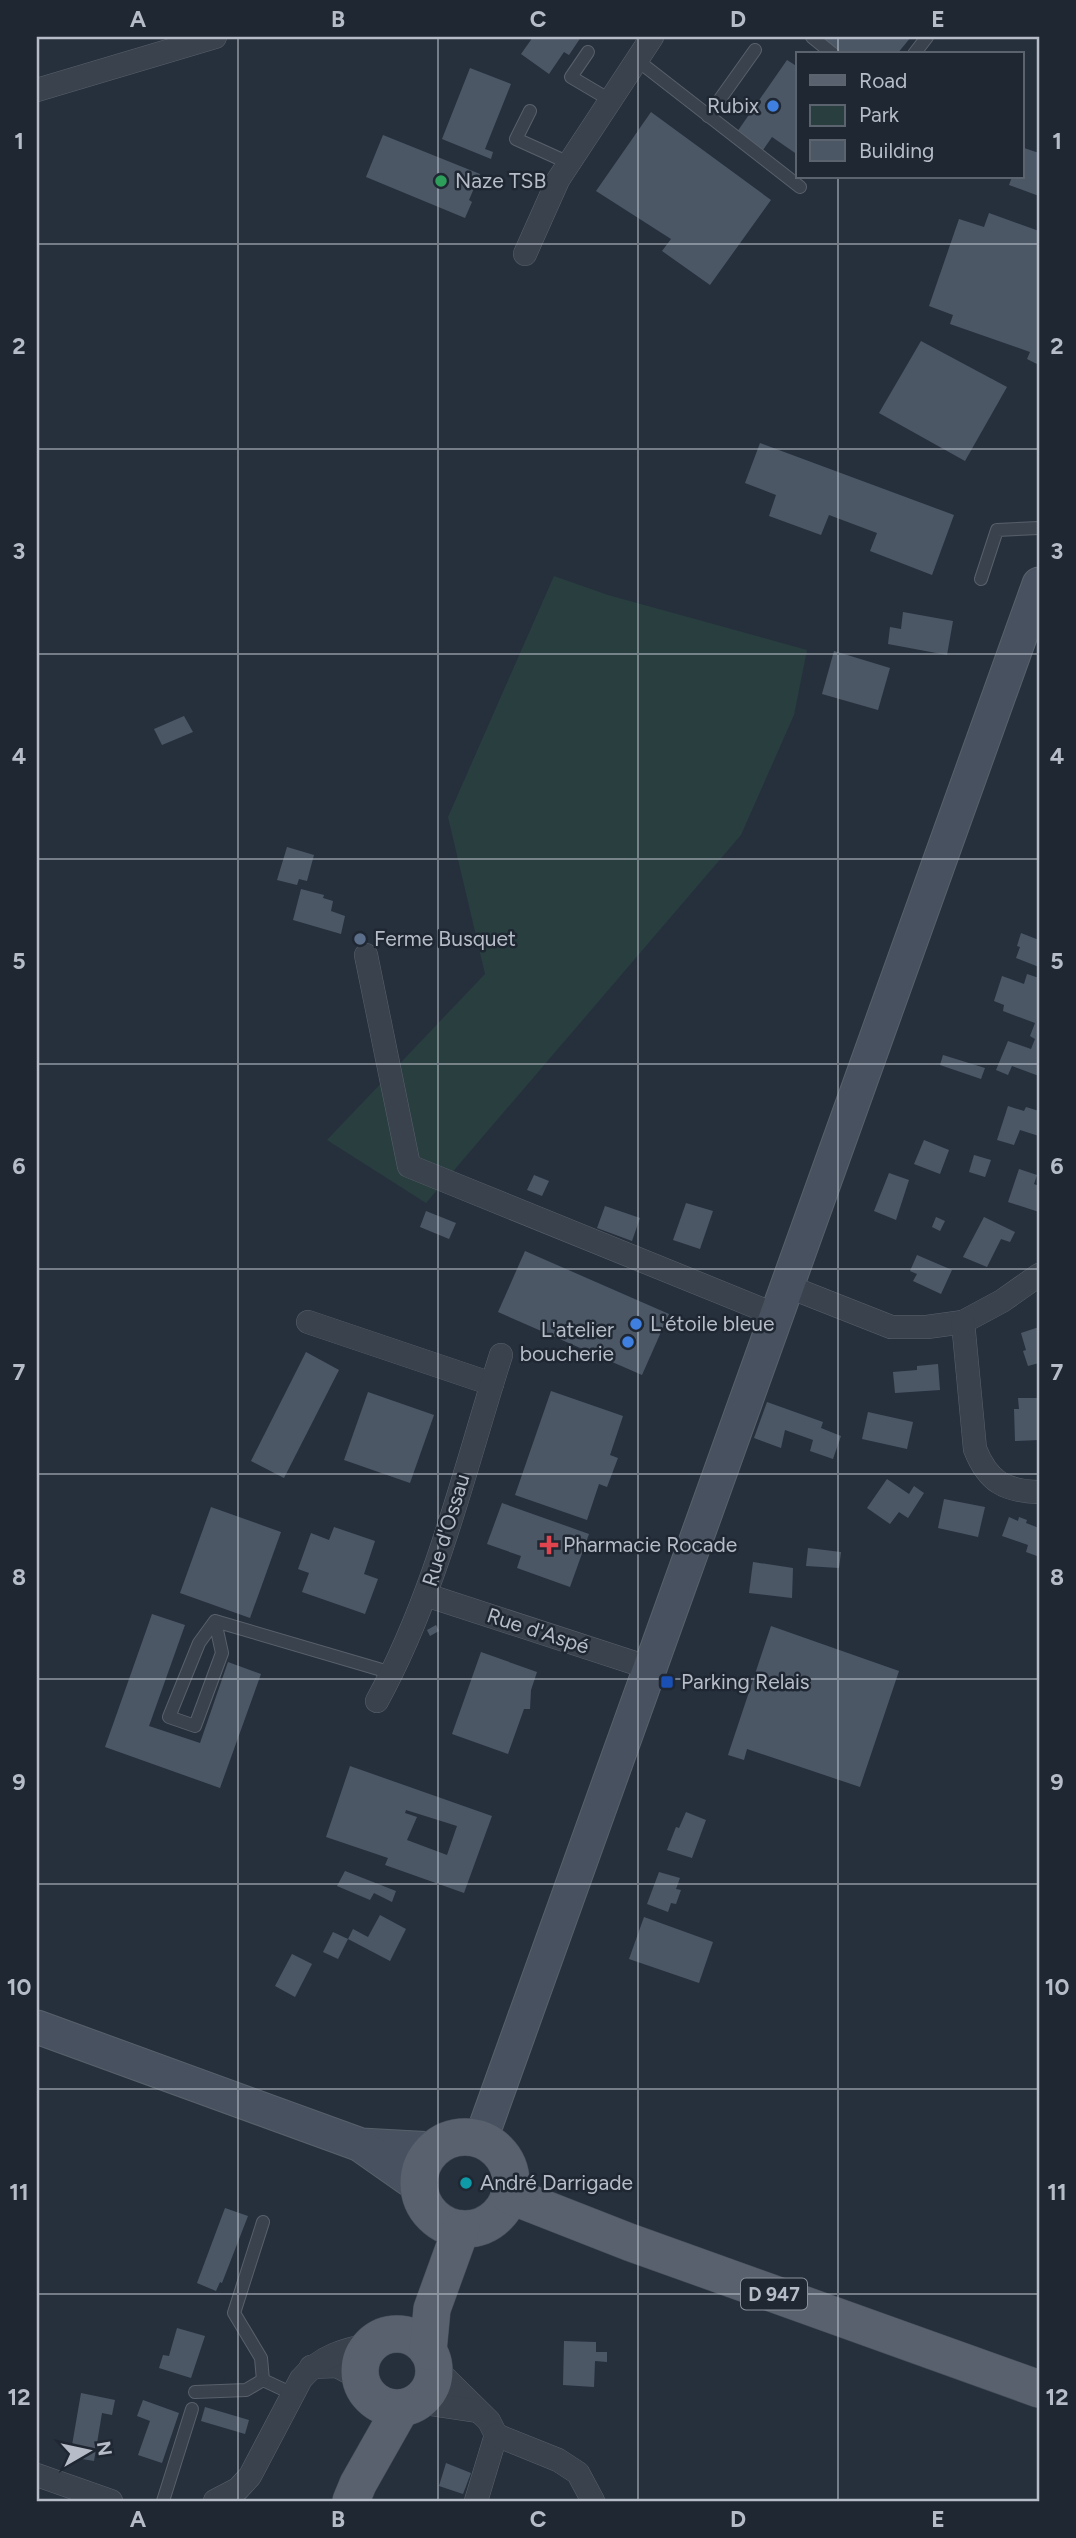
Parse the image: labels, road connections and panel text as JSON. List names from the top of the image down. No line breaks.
{"streets":{"main road":["D 947"],"street":["Rue d'Ossau","Rue d'Aspé"]},"crossings":[["Rue d'Ossau","Rue d'Aspé"]],"places":{"other":["Rubix","Naze TSB","Ferme Busquet","L'étoile bleue","L'atelier boucherie","André Darrigade"],"health":["Pharmacie Rocade"],"transit":["Parking Relais"]},"legend":["Road","Park","Building"],"north":"right","grid":{"columns":["A","B","C","D","E"],"rows":["1","2","3","4","5","6","7","8","9","10","11","12"]}}
